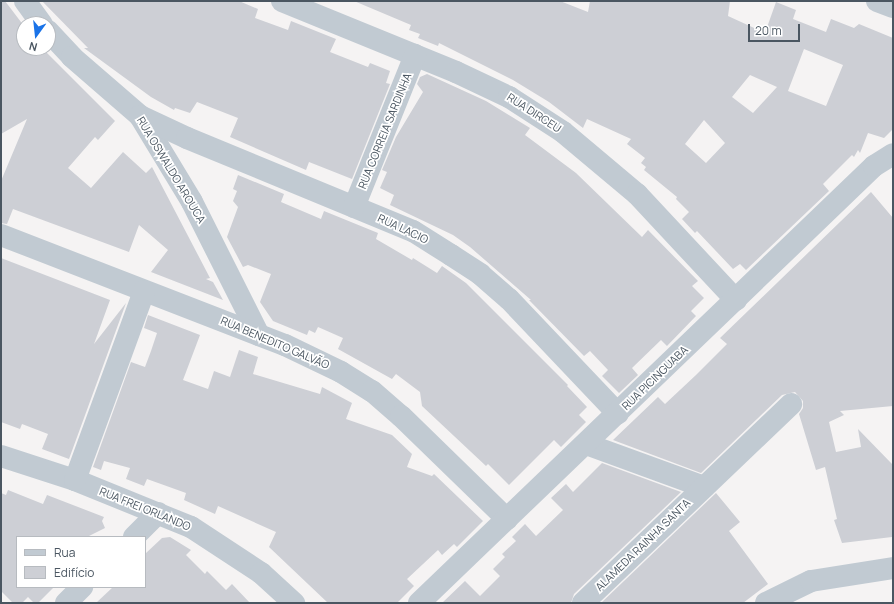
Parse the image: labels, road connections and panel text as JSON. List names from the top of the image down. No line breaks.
{"streets":{"street":["RUA DIRCEU","RUA CORREIA SARDINHA","RUA OSWALDO AROUCA","RUA LACIO","RUA BENEDITO GALVÃO","RUA PICINGUABA","RUA FREI ORLANDO","ALAMEDA RAINHA SANTA"]},"crossings":[["RUA DIRCEU","RUA CORREIA SARDINHA"],["RUA DIRCEU","RUA PICINGUABA"],["RUA CORREIA SARDINHA","RUA LACIO"],["RUA OSWALDO AROUCA","RUA LACIO"],["RUA OSWALDO AROUCA","RUA BENEDITO GALVÃO"],["RUA LACIO","RUA PICINGUABA"],["RUA BENEDITO GALVÃO","RUA PICINGUABA"],["RUA PICINGUABA","ALAMEDA RAINHA SANTA"]],"legend":["Rua","Edifício"],"scale_bar":"20 m","north":"bottom"}
